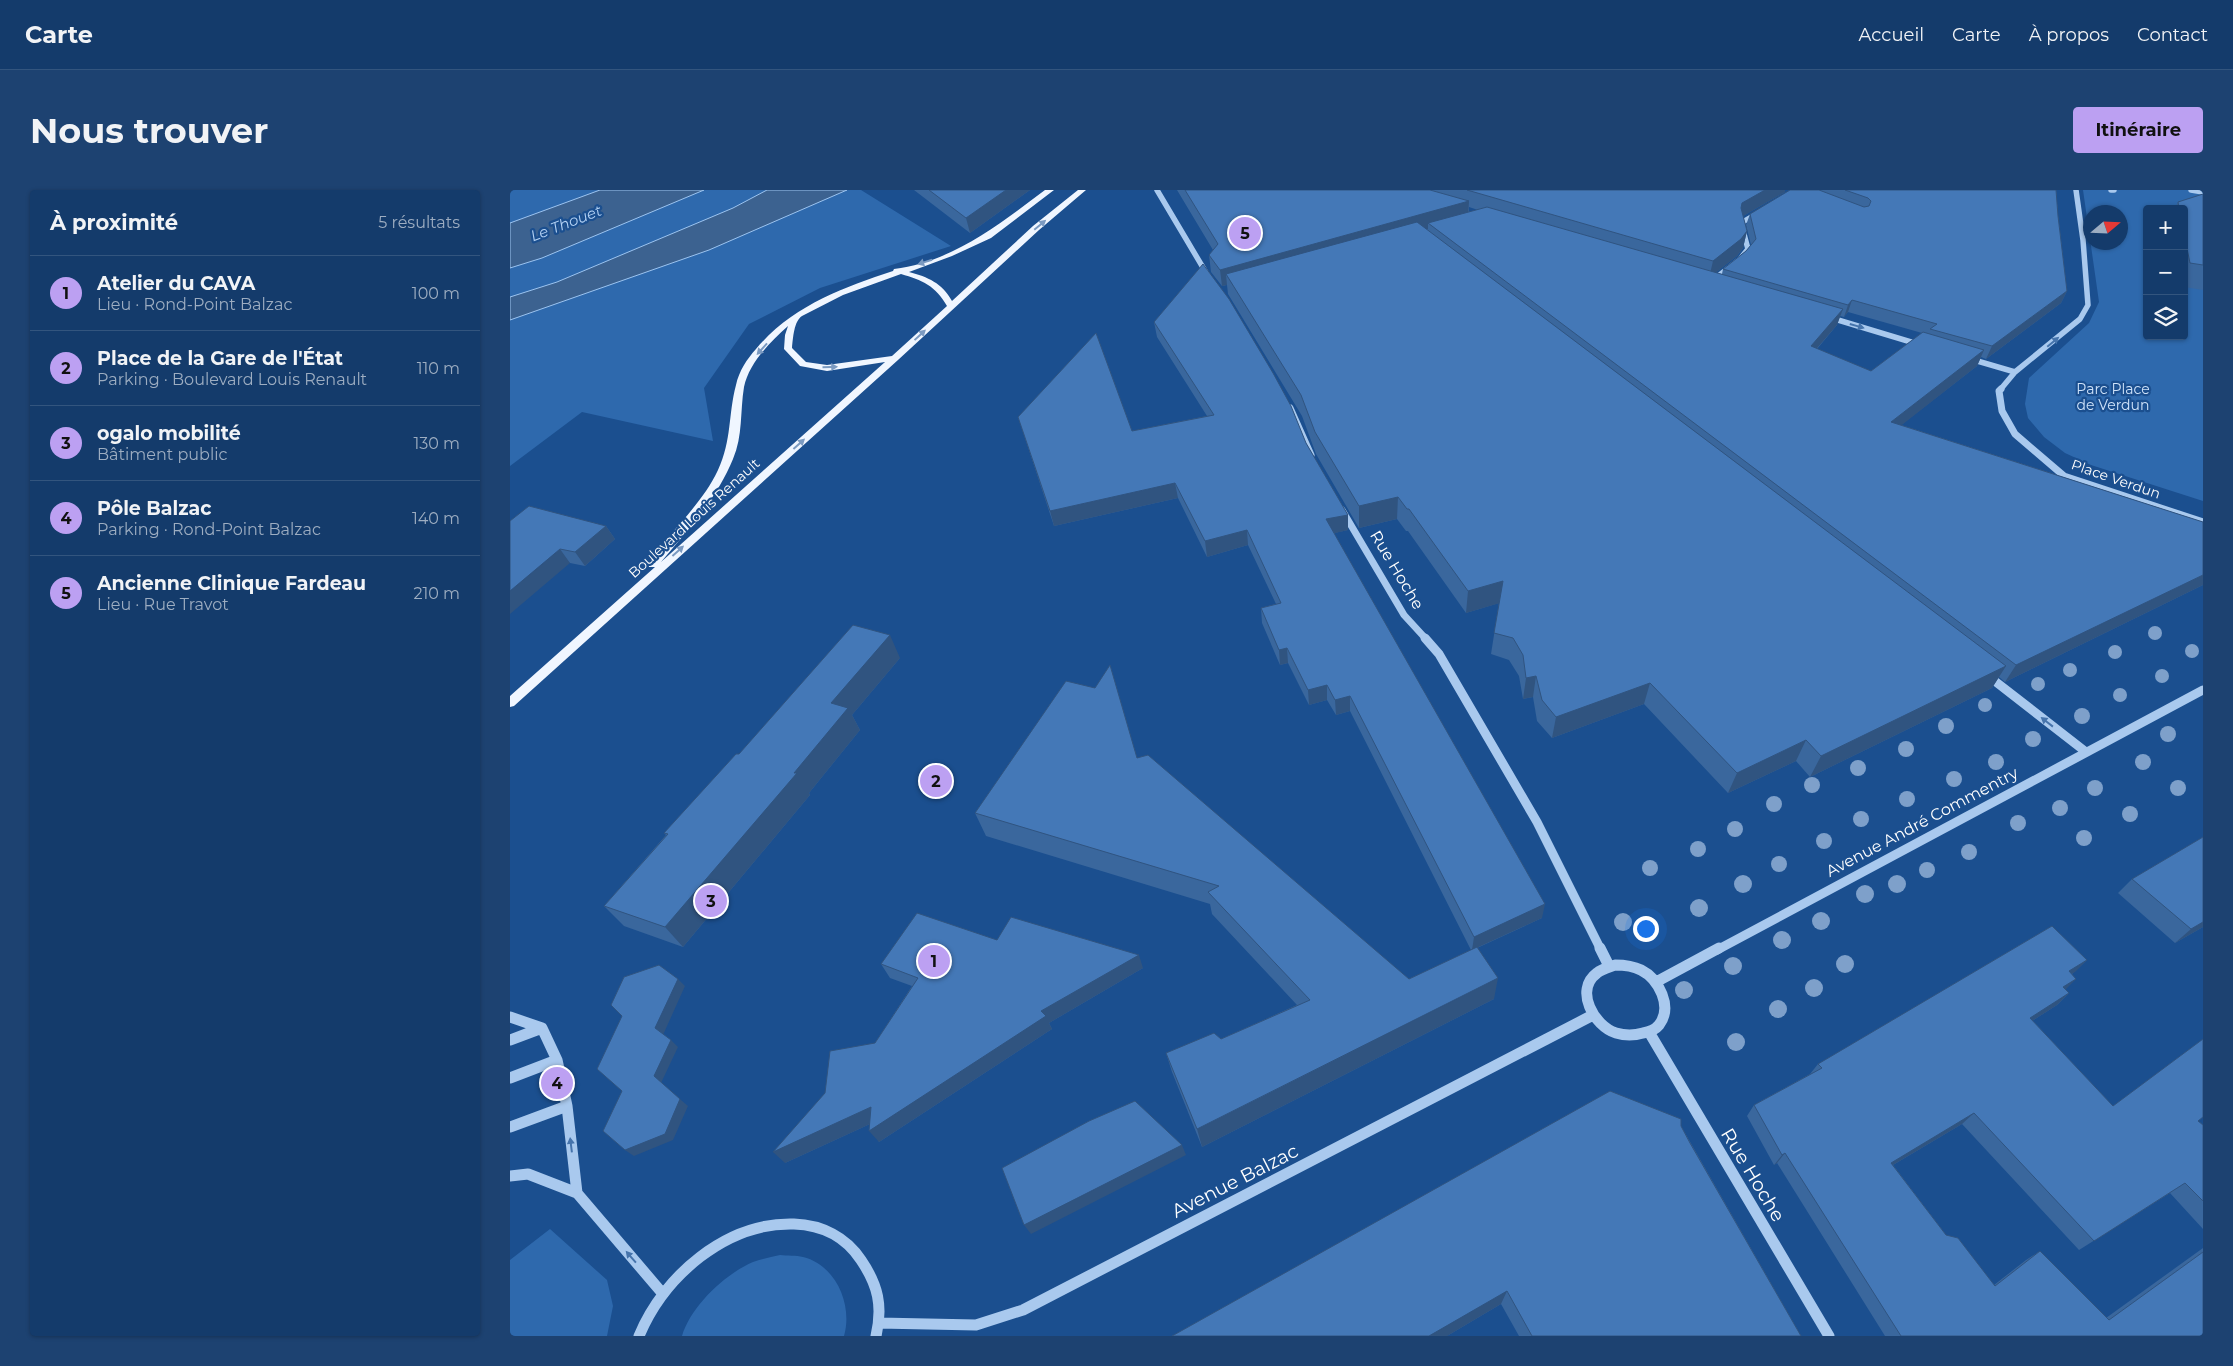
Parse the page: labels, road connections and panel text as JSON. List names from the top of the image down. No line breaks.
{"streets":{"main road":["Boulevard Louis Renault"],"street":["Place Verdun","Rue Hoche","Avenue André Commentry","Avenue Balzac"]},"crossings":[["Rue Hoche","Avenue André Commentry"],["Rue Hoche","Avenue Balzac"],["Avenue André Commentry","Avenue Balzac"]],"one_way":["Place Verdun"],"water":["Le Thouet"],"parks":["Parc Place de Verdun"],"north":"right","page":{"header":"Carte","nav":["Accueil","Carte","À propos","Contact"],"buttons":"Itinéraire","title":"Nous trouver","heading":["À proximité","5 résultats"],"map_buttons":["+","−"],"pins":["5","2","3","1","4"],"list":[{"mark":"1","name":"Atelier du CAVA","note":"Lieu · Rond-Point Balzac","value":"100 m"},{"mark":"2","name":"Place de la Gare de l'État","note":"Parking · Boulevard Louis Renault","value":"110 m"},{"mark":"3","name":"ogalo mobilité","note":"Bâtiment public","value":"130 m"},{"mark":"4","name":"Pôle Balzac","note":"Parking · Rond-Point Balzac","value":"140 m"},{"mark":"5","name":"Ancienne Clinique Fardeau","note":"Lieu · Rue Travot","value":"210 m"}]}}
